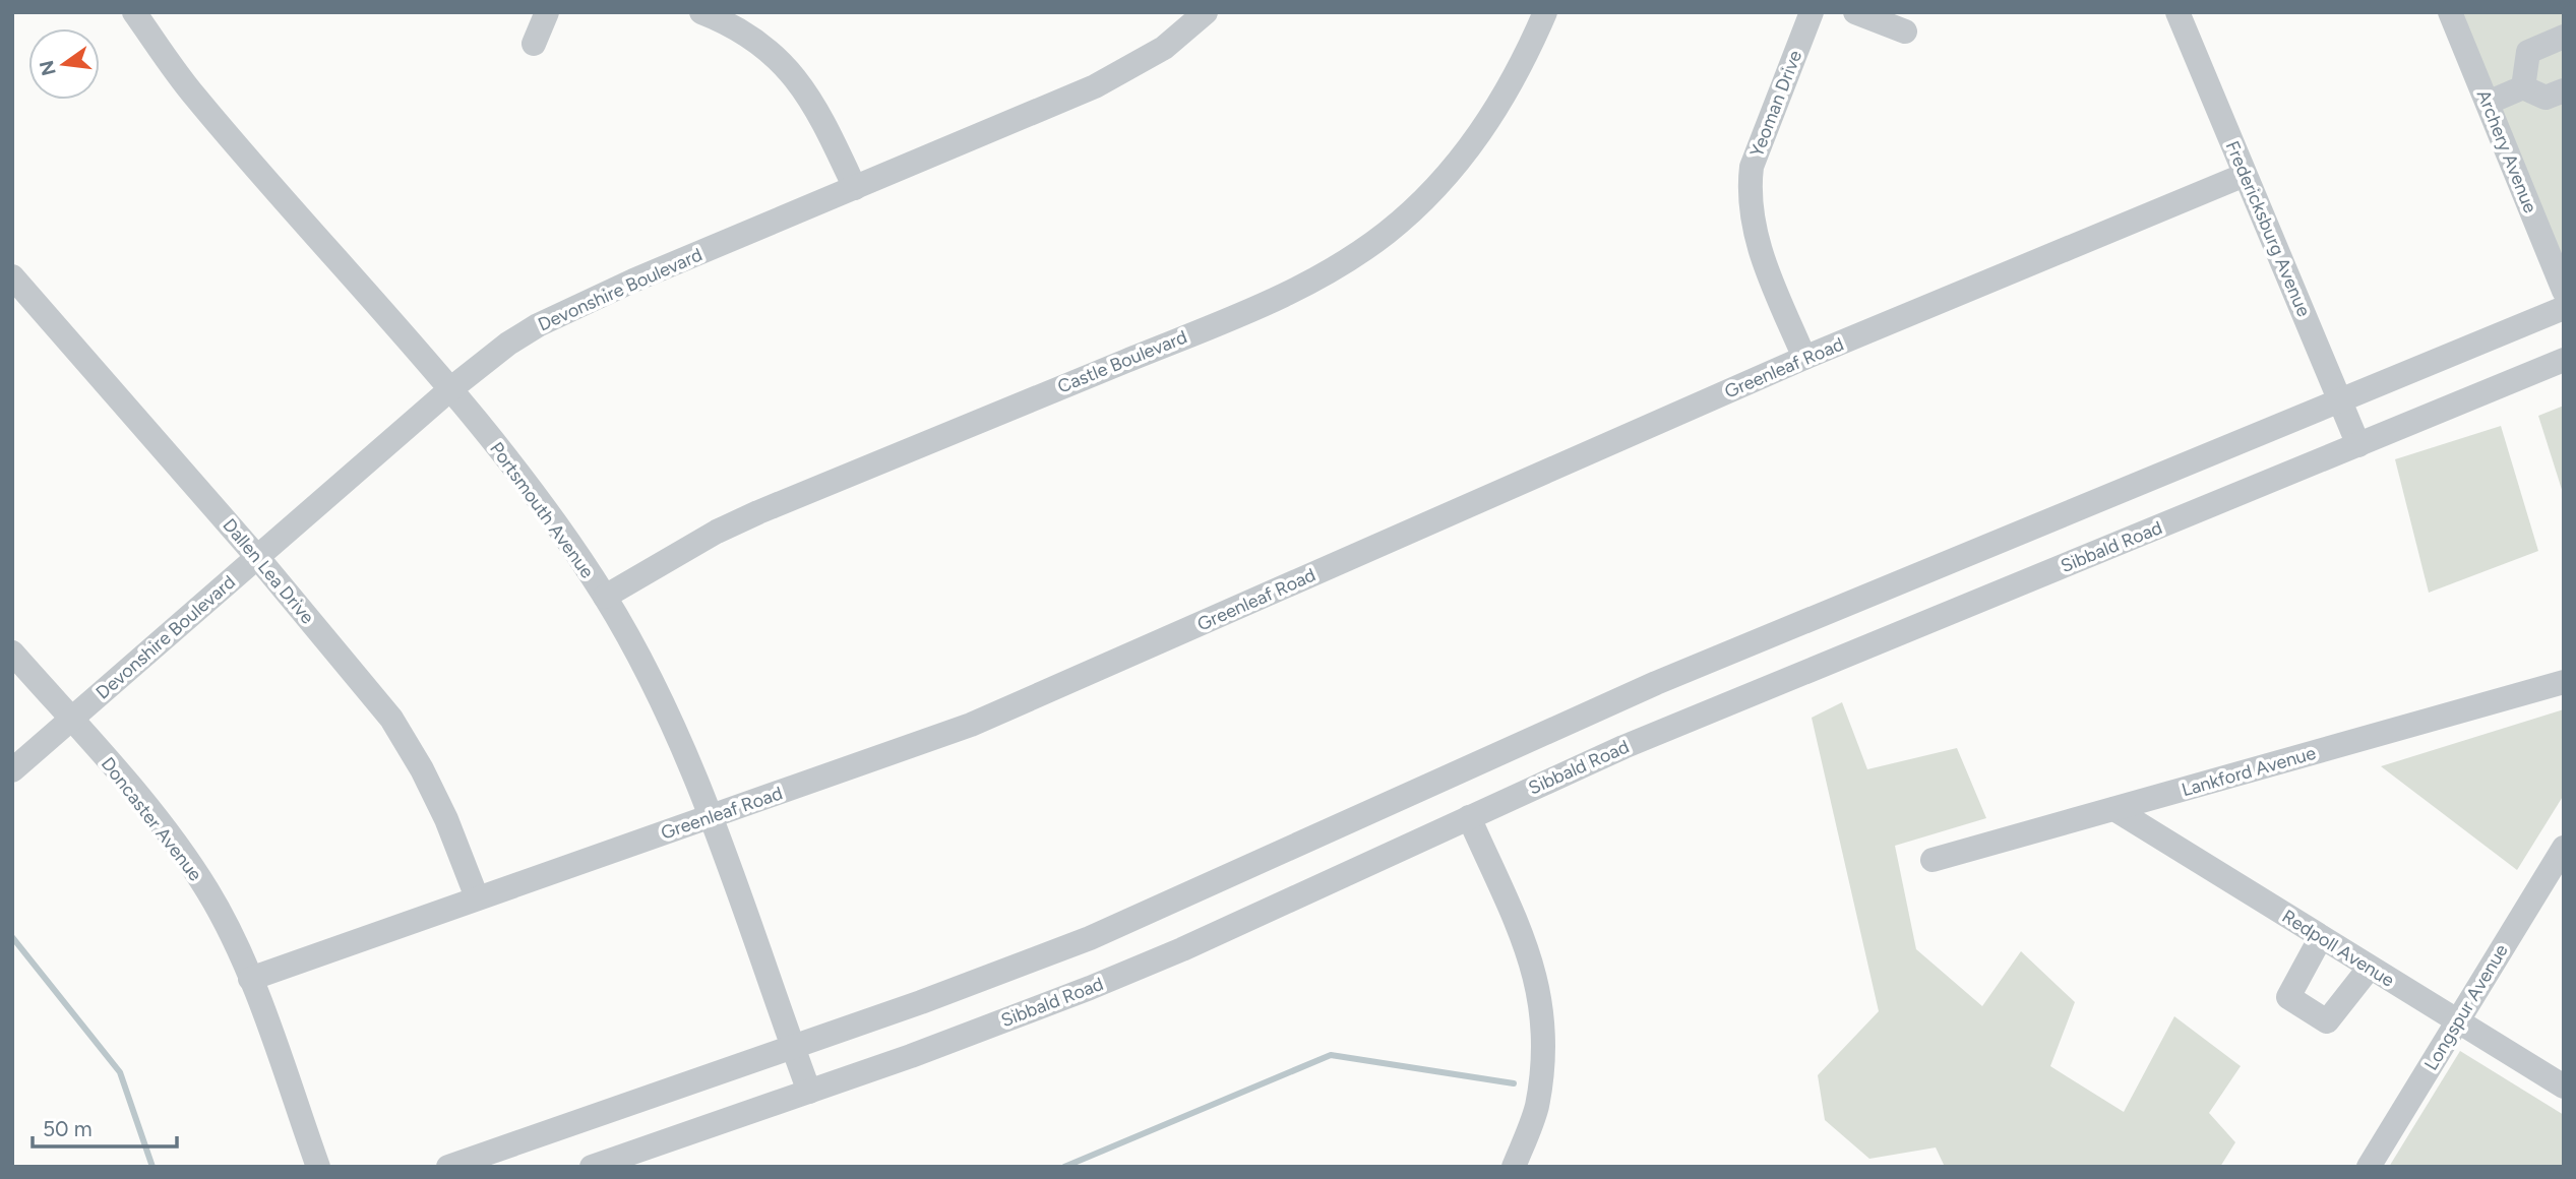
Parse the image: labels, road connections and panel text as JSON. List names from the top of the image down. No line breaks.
{"streets":{"street":["Yeoman Drive","Archery Avenue","Fredericksburg Avenue","Devonshire Boulevard","Castle Boulevard","Greenleaf Road","Portsmouth Avenue","Sibbald Road","Dallen Lea Drive","Lankford Avenue","Doncaster Avenue","Redpoll Avenue","Longspur Avenue"]},"crossings":[["Yeoman Drive","Greenleaf Road"],["Fredericksburg Avenue","Greenleaf Road"],["Fredericksburg Avenue","Sibbald Road"],["Devonshire Boulevard","Portsmouth Avenue"],["Devonshire Boulevard","Dallen Lea Drive"],["Devonshire Boulevard","Doncaster Avenue"],["Castle Boulevard","Portsmouth Avenue"],["Greenleaf Road","Portsmouth Avenue"],["Greenleaf Road","Dallen Lea Drive"],["Greenleaf Road","Doncaster Avenue"],["Portsmouth Avenue","Sibbald Road"],["Lankford Avenue","Redpoll Avenue"],["Redpoll Avenue","Longspur Avenue"]],"scale_bar":"50 m","north":"left"}
